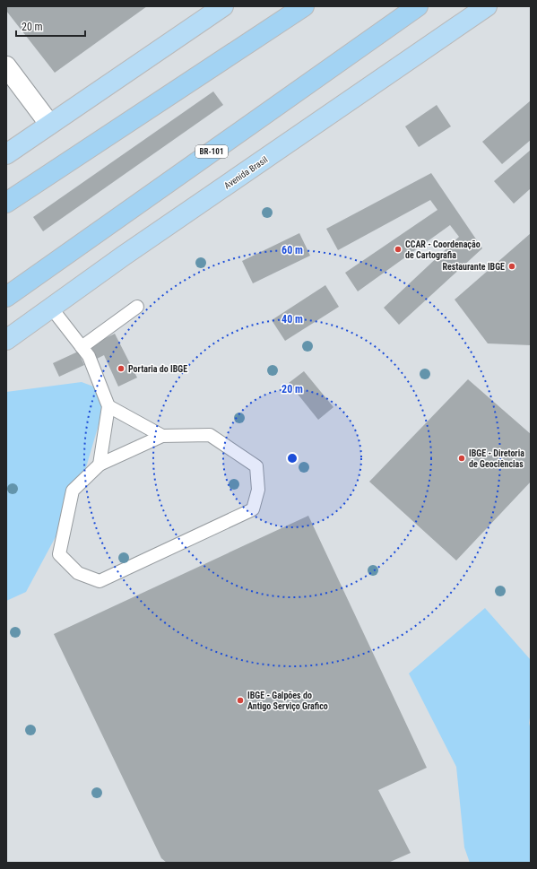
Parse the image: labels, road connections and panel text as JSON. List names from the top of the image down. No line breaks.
{"streets":{"highway":["BR-101","Avenida Brasil"]},"places":["CCAR - Coordenação de Cartografia","Restaurante IBGE","Portaria do IBGE","IBGE - Diretoria de Geociências","IBGE - Galpões do Antigo Serviço Grafico"],"scale_bar":"20 m","rings":["60 m","40 m","20 m"]}
